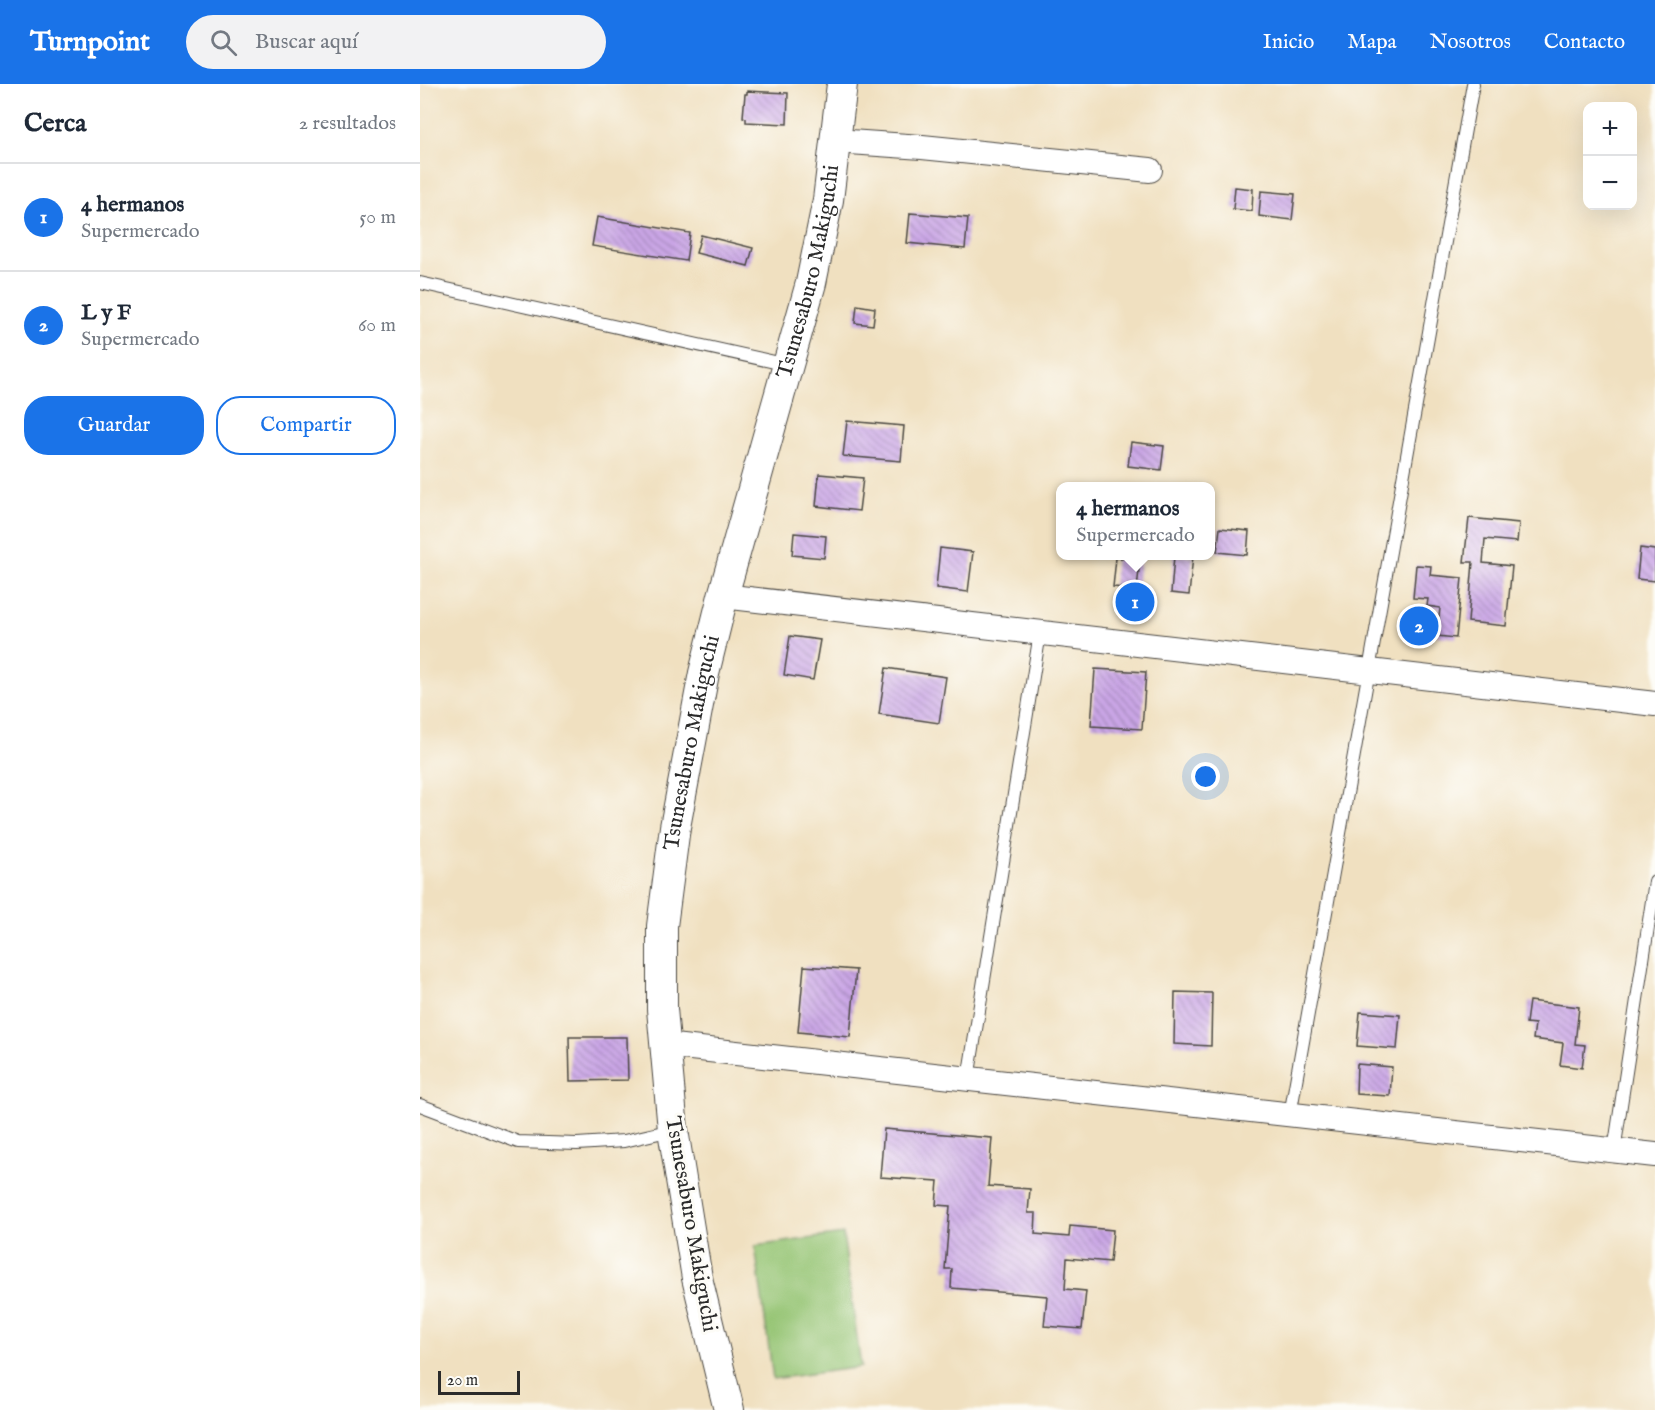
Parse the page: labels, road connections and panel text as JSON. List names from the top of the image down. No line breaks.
{"streets":{"street":["Tsunesaburo Makiguchi"]},"scale_bar":"20 m","page":{"header":"Turnpoint","search":"Buscar aquí","nav":["Inicio","Mapa","Nosotros","Contacto"],"heading":["Cerca","2 resultados"],"map_buttons":["+","−"],"list":[{"mark":"1","name":"4 hermanos","note":"Supermercado","value":"50 m"},{"mark":"2","name":"L y F","note":"Supermercado","value":"60 m"}],"buttons":["Guardar","Compartir"],"popup":["4 hermanos","Supermercado"],"pins":["1","2"],"scale":"20 m"}}
